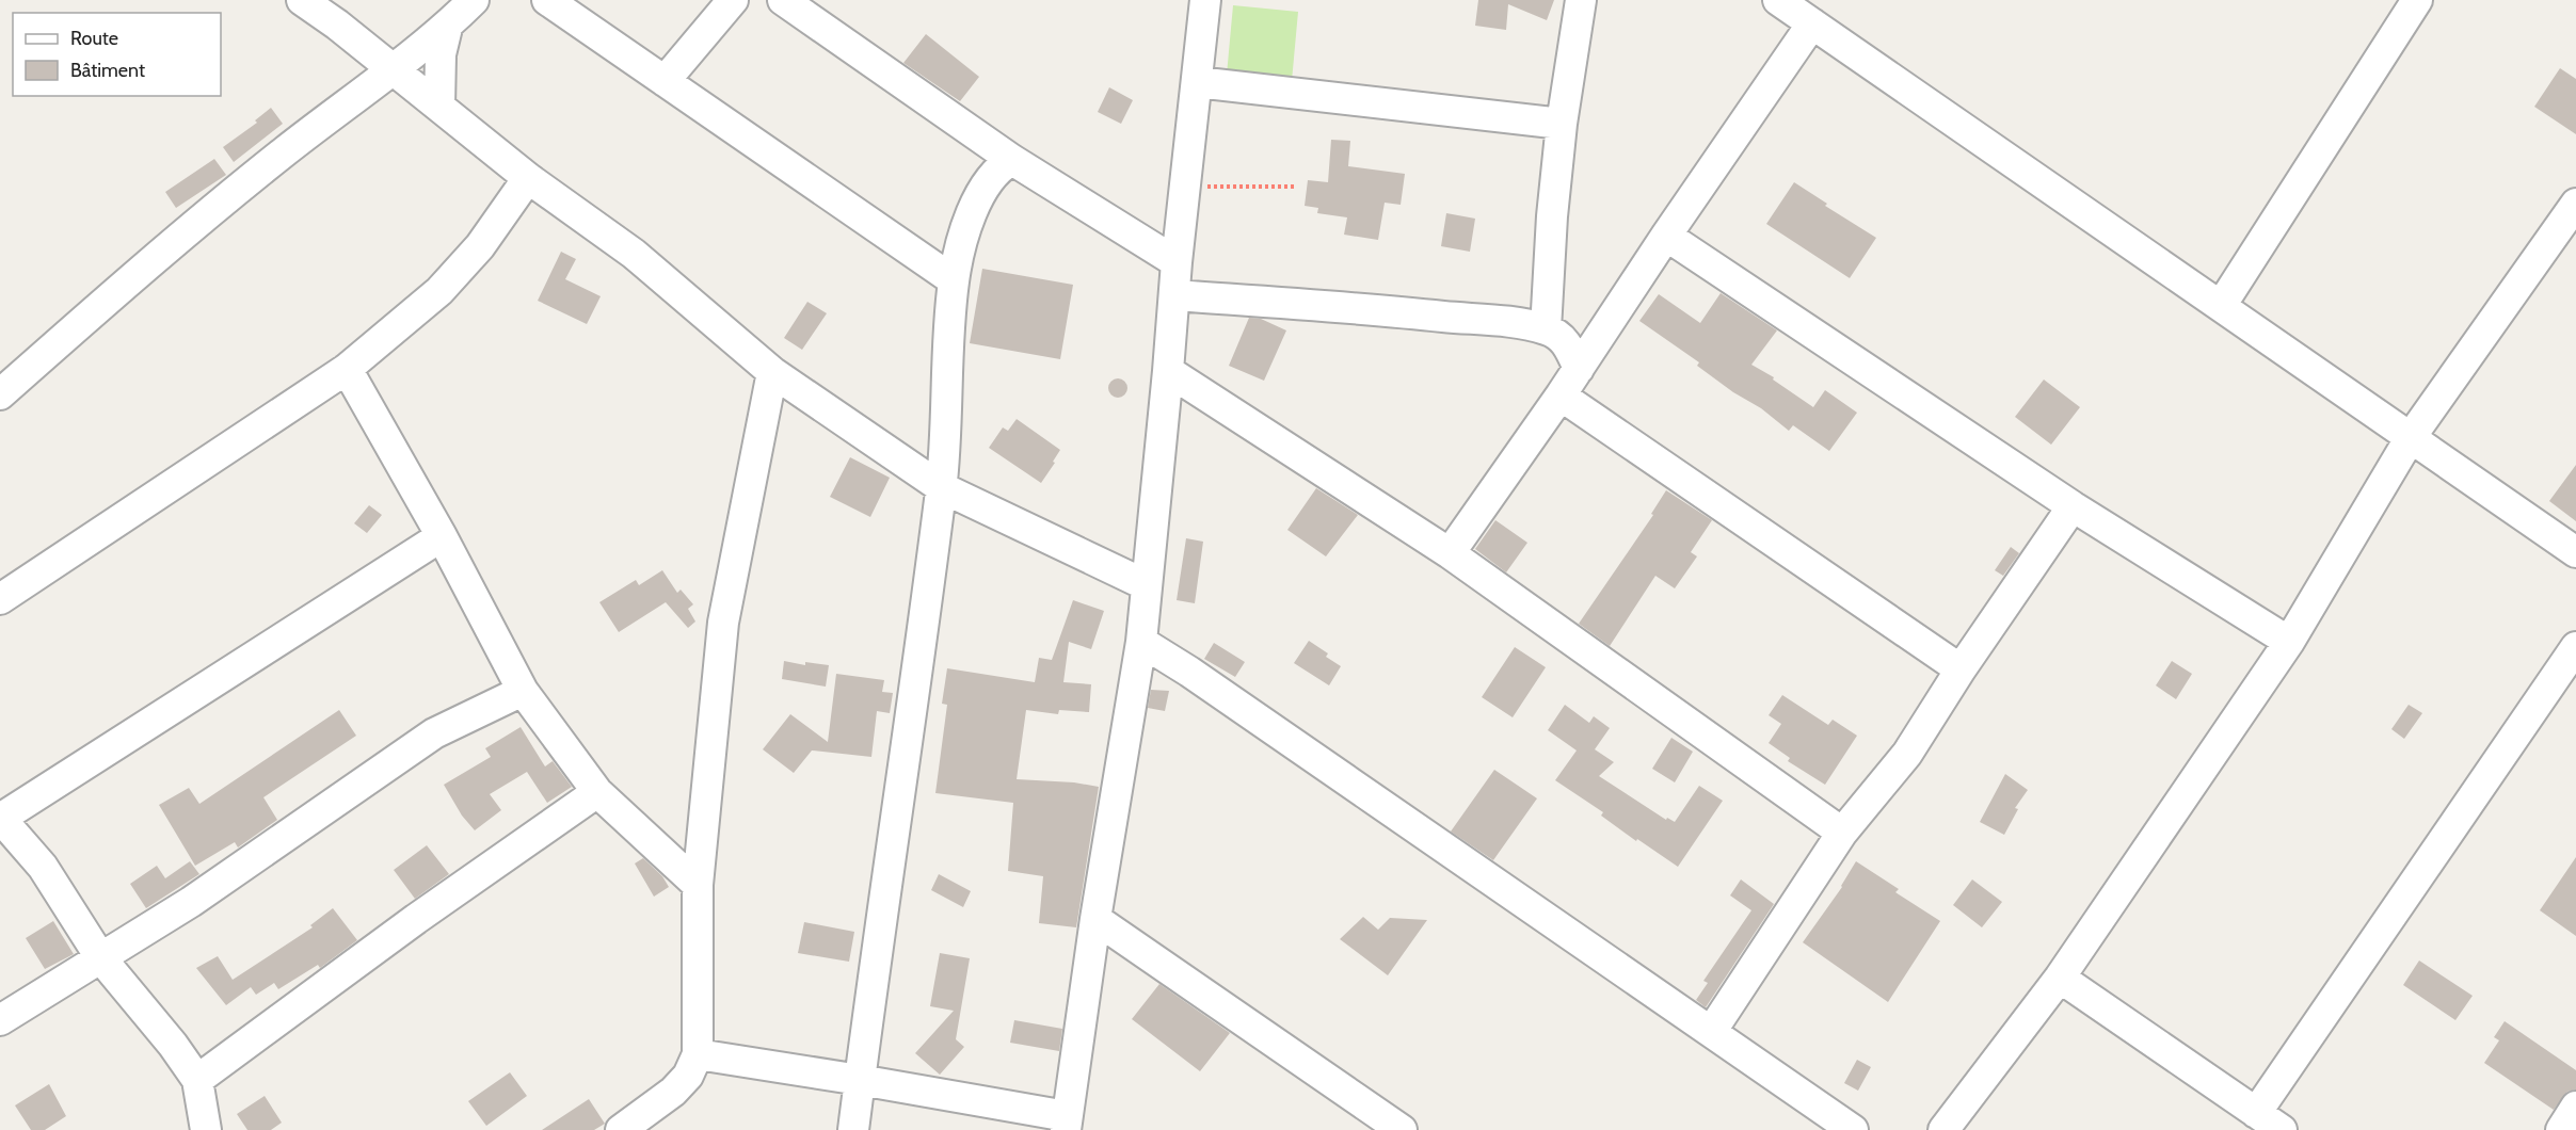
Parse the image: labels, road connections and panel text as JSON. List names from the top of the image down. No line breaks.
{"legend":["Route","Bâtiment"]}
